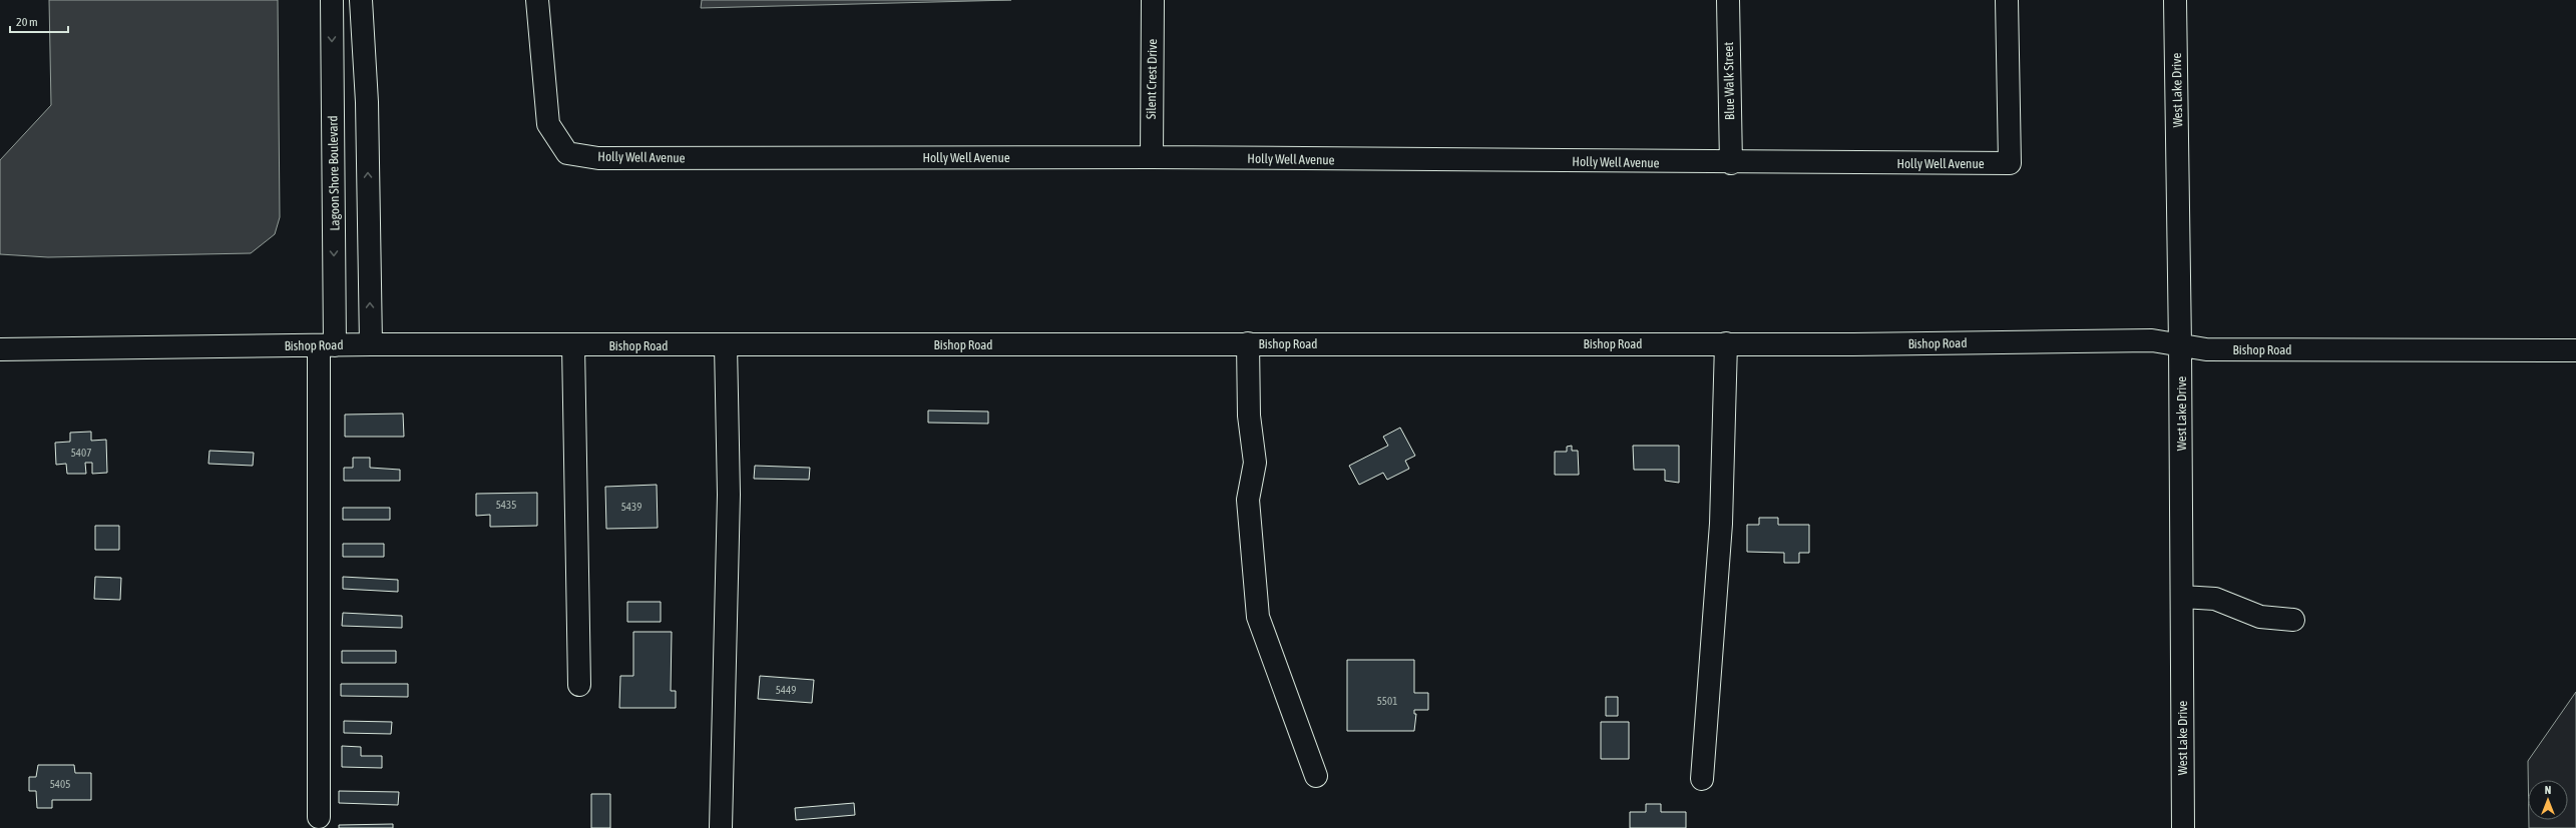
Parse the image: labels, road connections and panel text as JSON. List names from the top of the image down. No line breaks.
{"streets":{"street":["Silent Crest Drive","Blue Walk Street","West Lake Drive","Holly Well Avenue","Lagoon Shore Boulevard","Bishop Road"]},"crossings":[["Silent Crest Drive","Holly Well Avenue"],["Blue Walk Street","Holly Well Avenue"],["West Lake Drive","Bishop Road"],["Lagoon Shore Boulevard","Bishop Road"]],"house_numbers":["5407","5435","5439","5449","5501","5405"],"scale_bar":"20 m","north":"top"}
